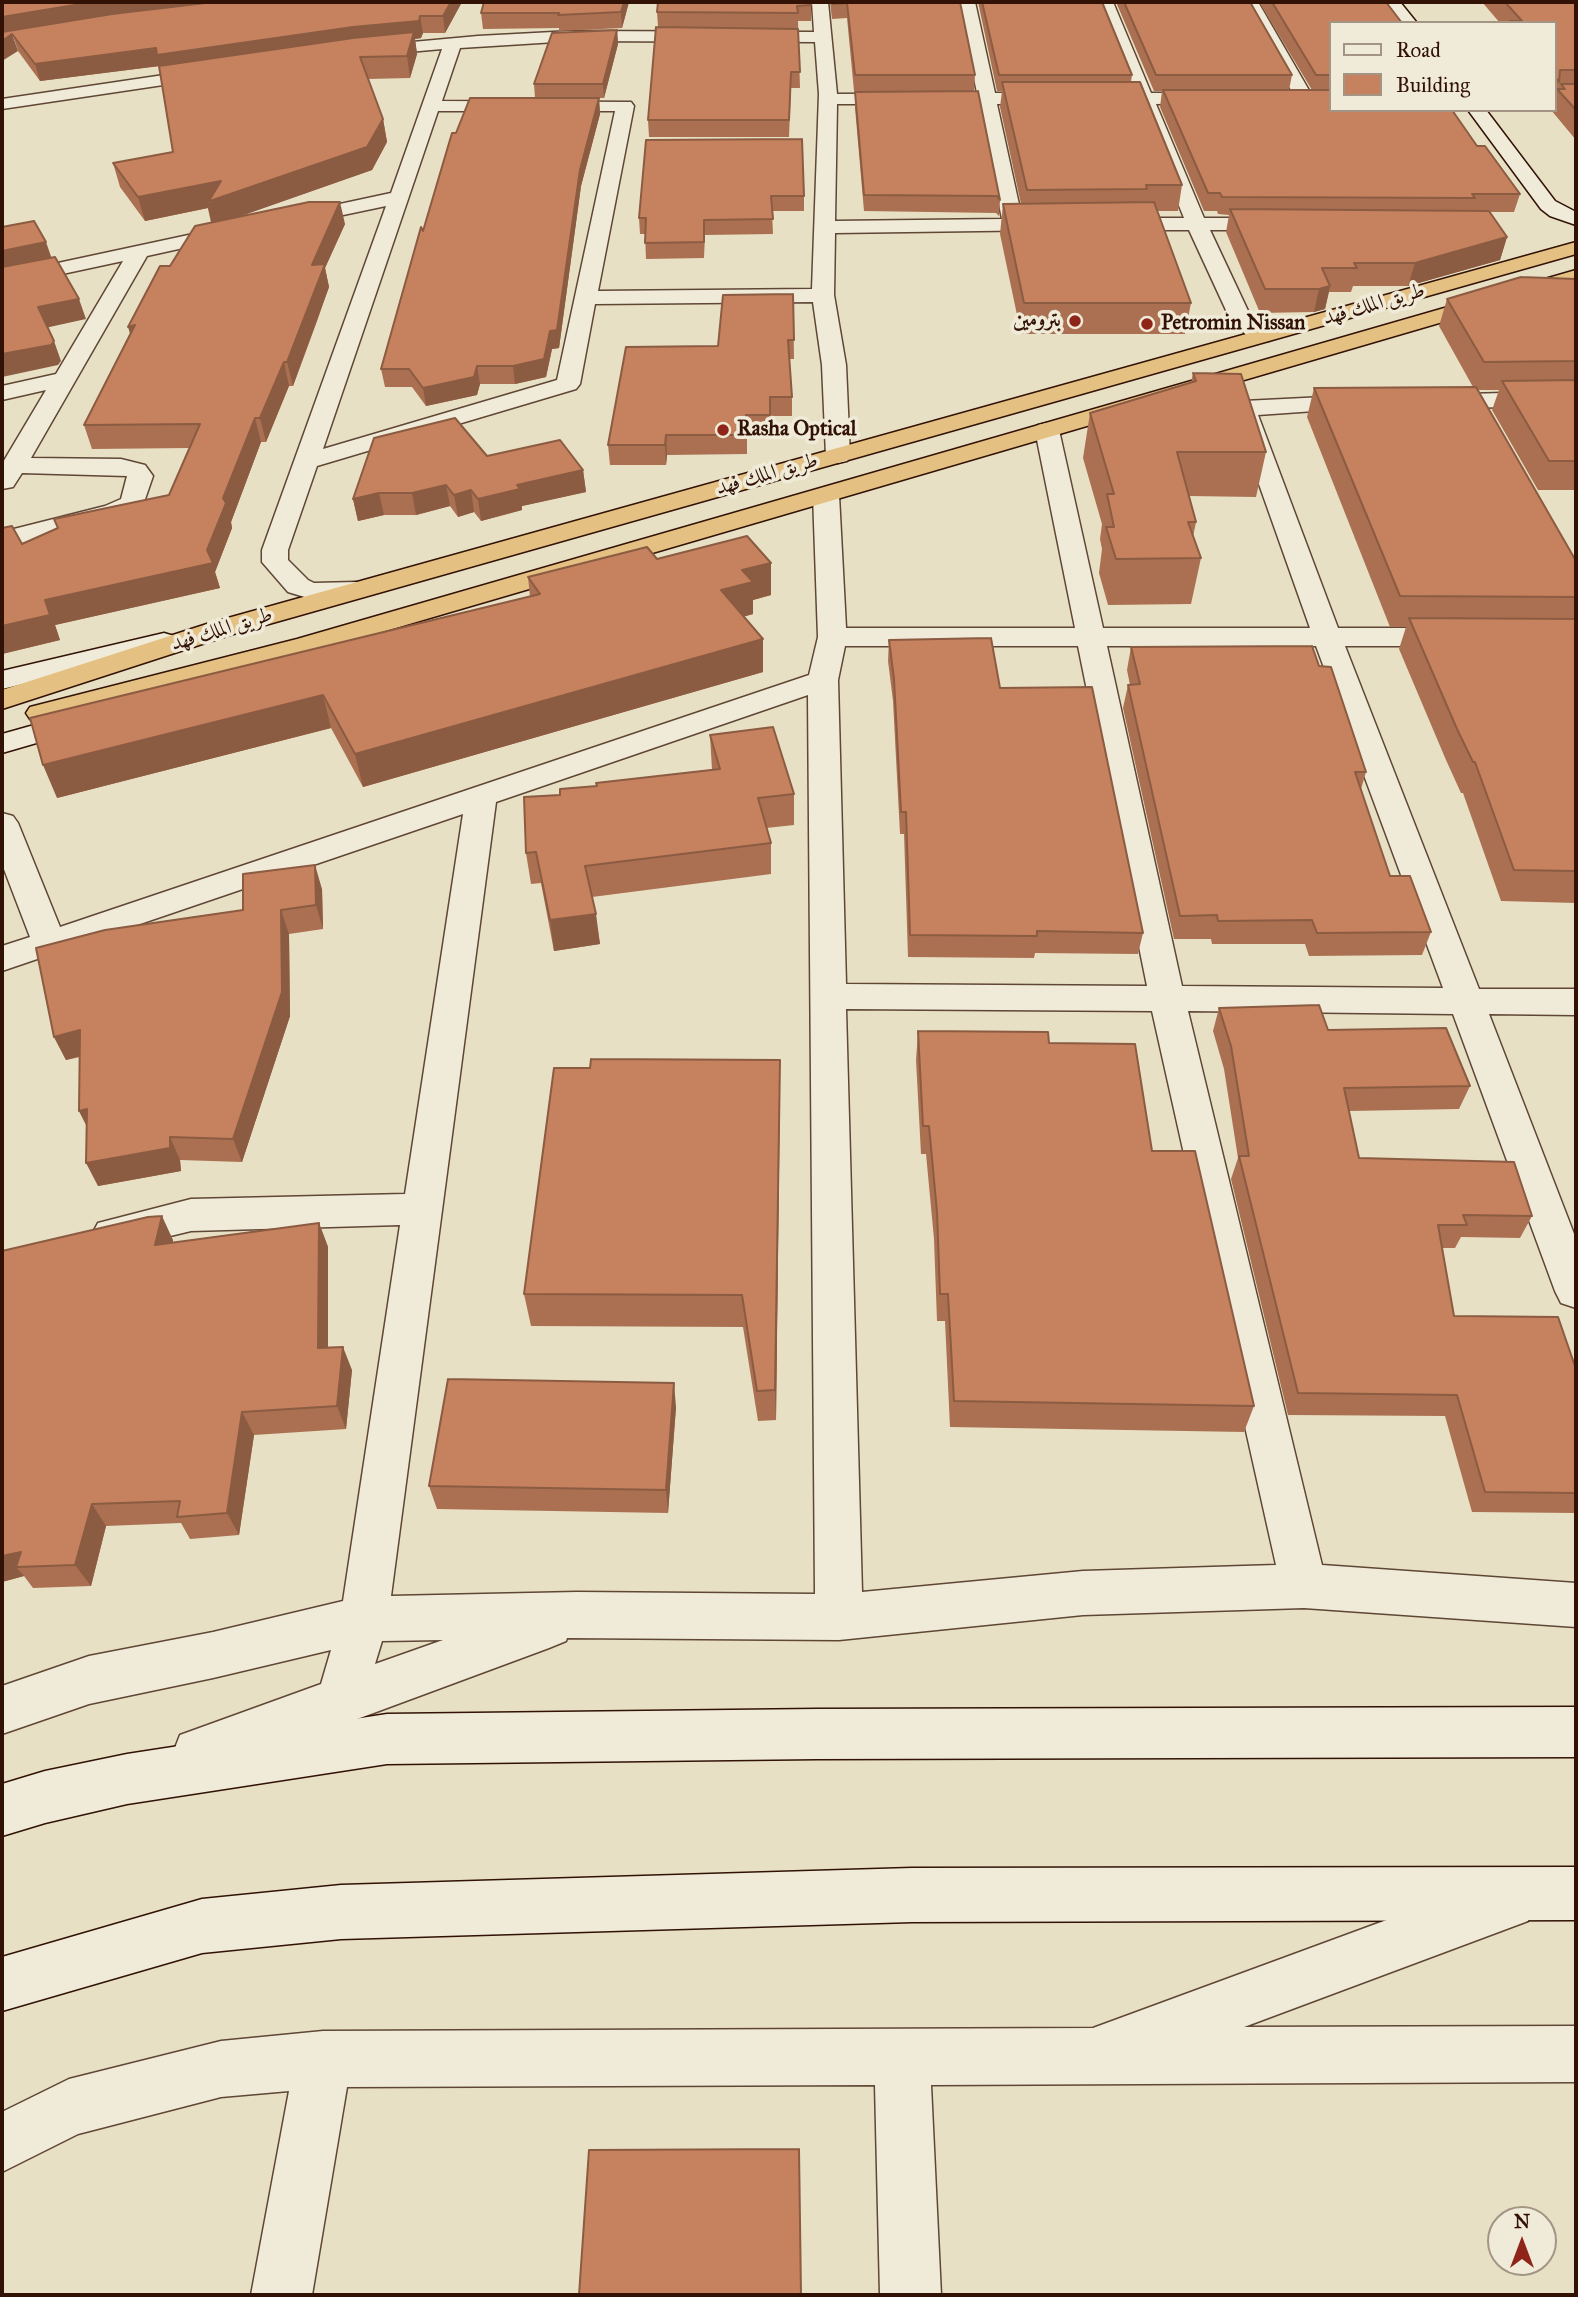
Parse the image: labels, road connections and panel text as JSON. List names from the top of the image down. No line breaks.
{"streets":{"highway":["طريق الملك فهد"]},"places":["بترومين","Petromin Nissan","Rasha Optical"],"legend":["Road","Building"],"north":"top"}
